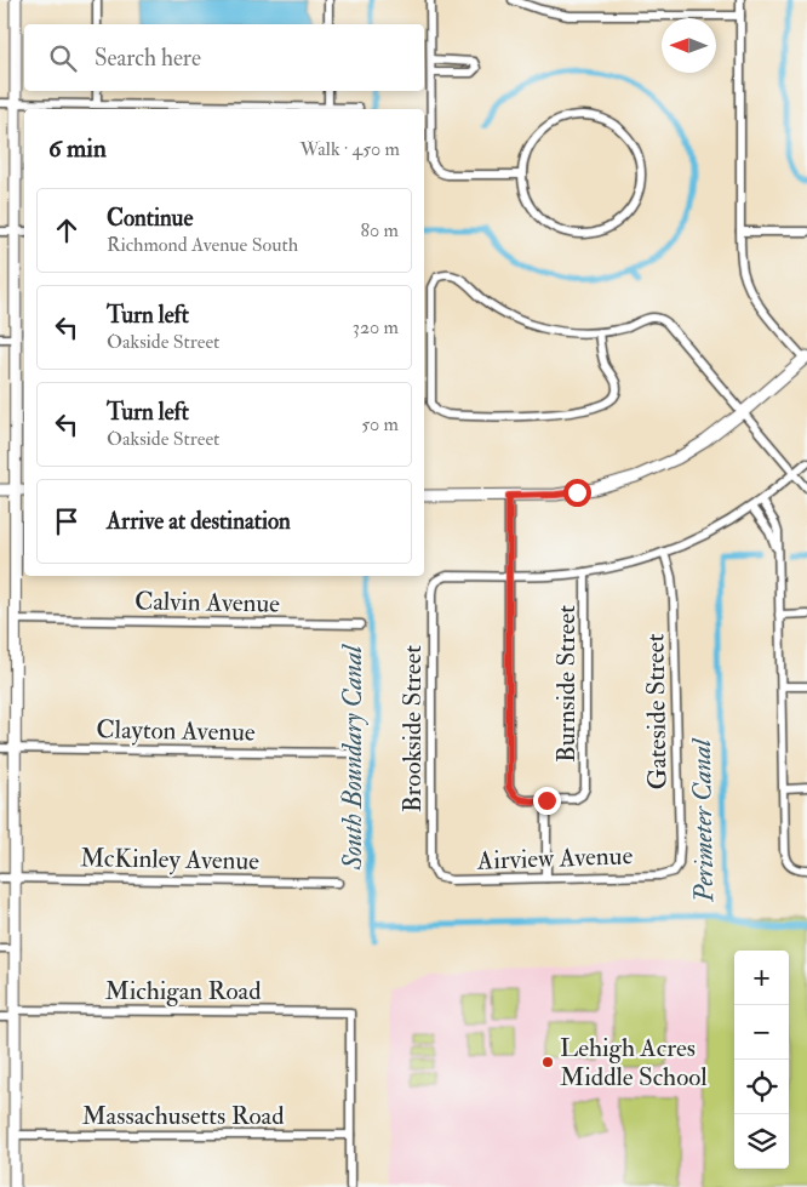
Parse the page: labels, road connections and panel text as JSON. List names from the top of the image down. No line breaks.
{"streets":{"street":["Calvin Avenue","Burnside Street","Gateside Street","Brookside Street","Clayton Avenue","Airview Avenue","McKinley Avenue","Michigan Road","Massachusetts Road"]},"crossings":[["Burnside Street","Brookside Street"],["Gateside Street","Airview Avenue"],["Brookside Street","Airview Avenue"],["Michigan Road","Massachusetts Road"]],"water":["South Boundary Canal","Perimeter Canal"],"places":["Lehigh Acres Middle School"],"north":"left","page":{"search":"Search here","heading":["6 min","Walk · 450 m"],"list":[["Continue","Richmond Avenue South","80 m"],["Turn left","Oakside Street","320 m"],["Turn left","Oakside Street","50 m"],"Arrive at destination"],"map_buttons":["+","−"]}}
